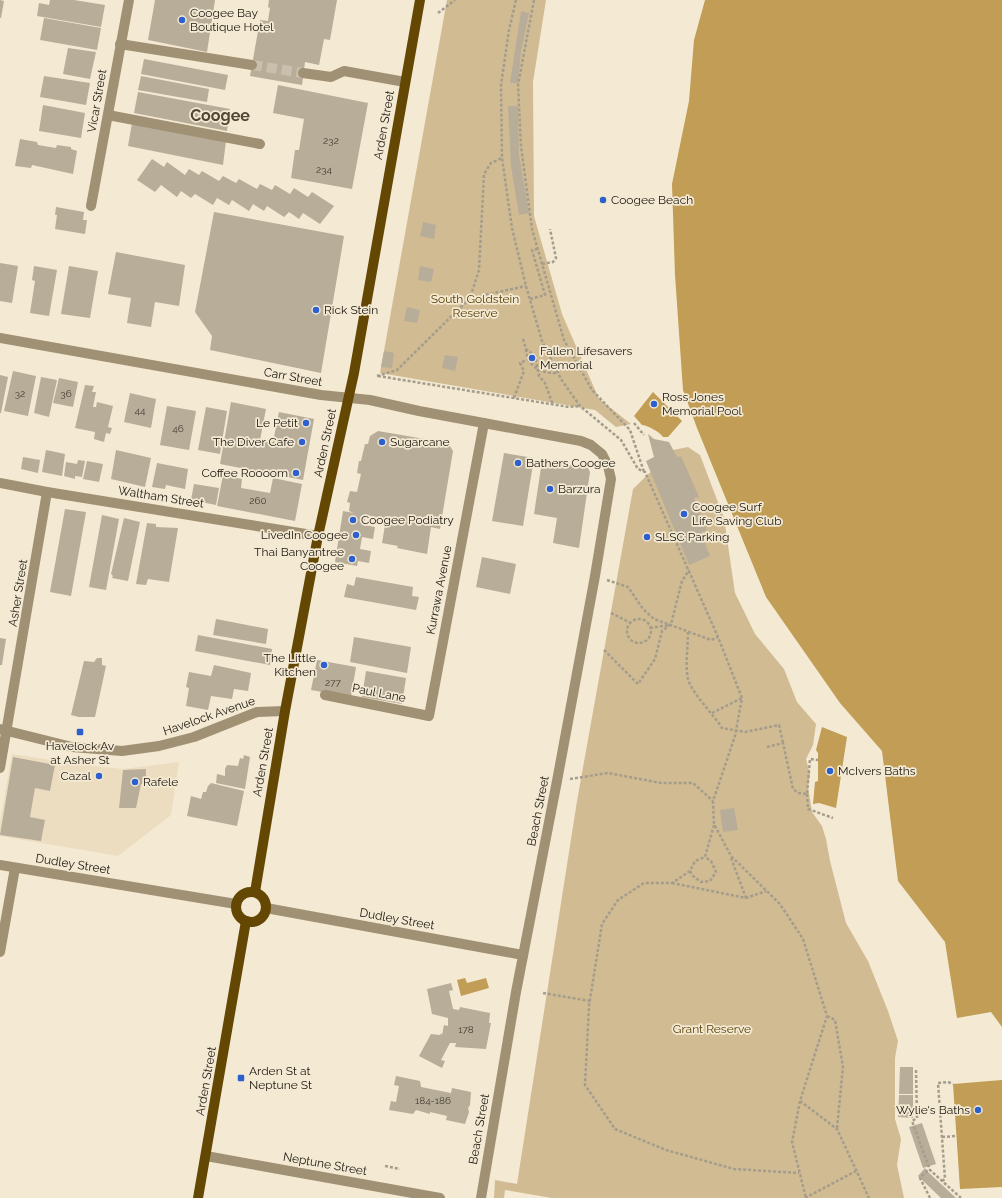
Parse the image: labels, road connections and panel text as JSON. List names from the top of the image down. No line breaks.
{"streets":{"main road":["Arden Street"],"street":["Vicar Street","Carr Street","Waltham Street","Kurrawa Avenue","Asher Street","Paul Lane","Havelock Avenue","Beach Street","Dudley Street","Neptune Street"]},"crossings":[["Arden Street","Carr Street"],["Arden Street","Waltham Street"],["Arden Street","Havelock Avenue"],["Arden Street","Dudley Street"],["Arden Street","Neptune Street"],["Carr Street","Kurrawa Avenue"],["Carr Street","Beach Street"],["Waltham Street","Asher Street"],["Kurrawa Avenue","Paul Lane"],["Asher Street","Havelock Avenue"],["Beach Street","Dudley Street"]],"districts":["Coogee"],"parks":["South Goldstein Reserve","Grant Reserve"],"places":{"other":["Coogee Bay Boutique Hotel","Coogee Beach","Rick Stein","Fallen Lifesavers Memorial","Ross Jones Memorial Pool","Le Petit","The Diver Cafe","Sugarcane","Bathers Coogee","Coffee Roooom","Barzura","Coogee Surf Life Saving Club","Coogee Podiatry","LivedIn Coogee","SLSC Parking","Thai Banyantree Coogee","The Little Kitchen","McIvers Baths","Cazal","Rafele","Wylie's Baths"],"transit":["Havelock Av at Asher St","Arden St at Neptune St"]},"house_numbers":["232","234","32","36","44","46","260","277","178","184-186"]}
